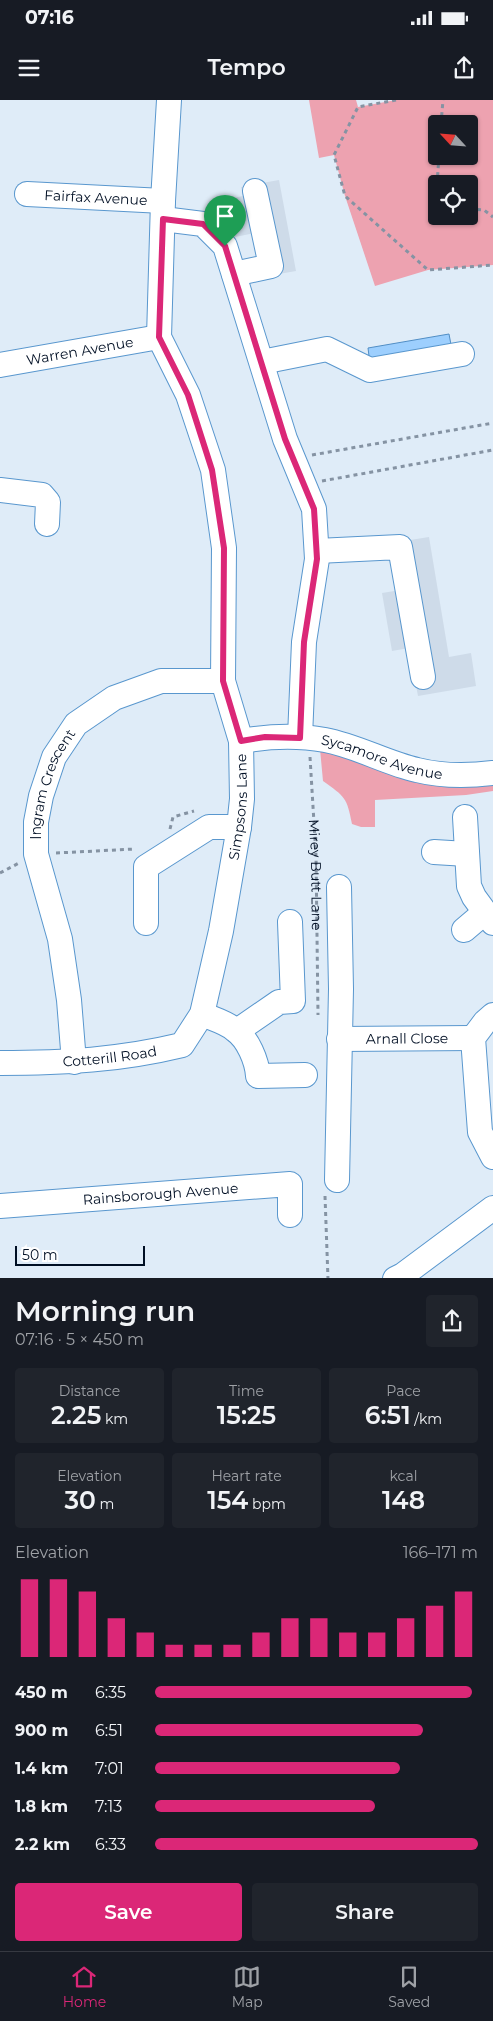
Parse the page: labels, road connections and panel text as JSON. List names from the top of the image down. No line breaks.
{"streets":{"street":["Fairfax Avenue","Warren Avenue","Sycamore Avenue","Ingram Crescent","Simpsons Lane","Arnall Close","Cotterill Road","Rainsborough Avenue"],"path":["Mirey Butt Lane"]},"crossings":[["Fairfax Avenue","Simpsons Lane"],["Warren Avenue","Simpsons Lane"],["Sycamore Avenue","Simpsons Lane"],["Sycamore Avenue","Mirey Butt Lane"],["Ingram Crescent","Simpsons Lane"],["Ingram Crescent","Cotterill Road"],["Simpsons Lane","Cotterill Road"]],"scale_bar":"50 m","north":"top left","page":{"status":"07:16","header":"Tempo","scale":"50 m","heading":["Morning run","07:16 · 5 × 450 m"],"stats":[["Distance","2.25 km"],["Time","15:25"],["Pace","6:51 /km"],["Elevation","30 m"],["Heart rate","154 bpm"],["kcal","148"]],"chart":["Elevation","166–171 m"],"list":[{"name":"450 m","note":"6:35"},{"name":"900 m","note":"6:51"},{"name":"1.4 km","note":"7:01"},{"name":"1.8 km","note":"7:13"},{"name":"2.2 km","note":"6:33"}],"buttons":["Save","Share"],"tabs":["Home","Map","Saved"]}}
